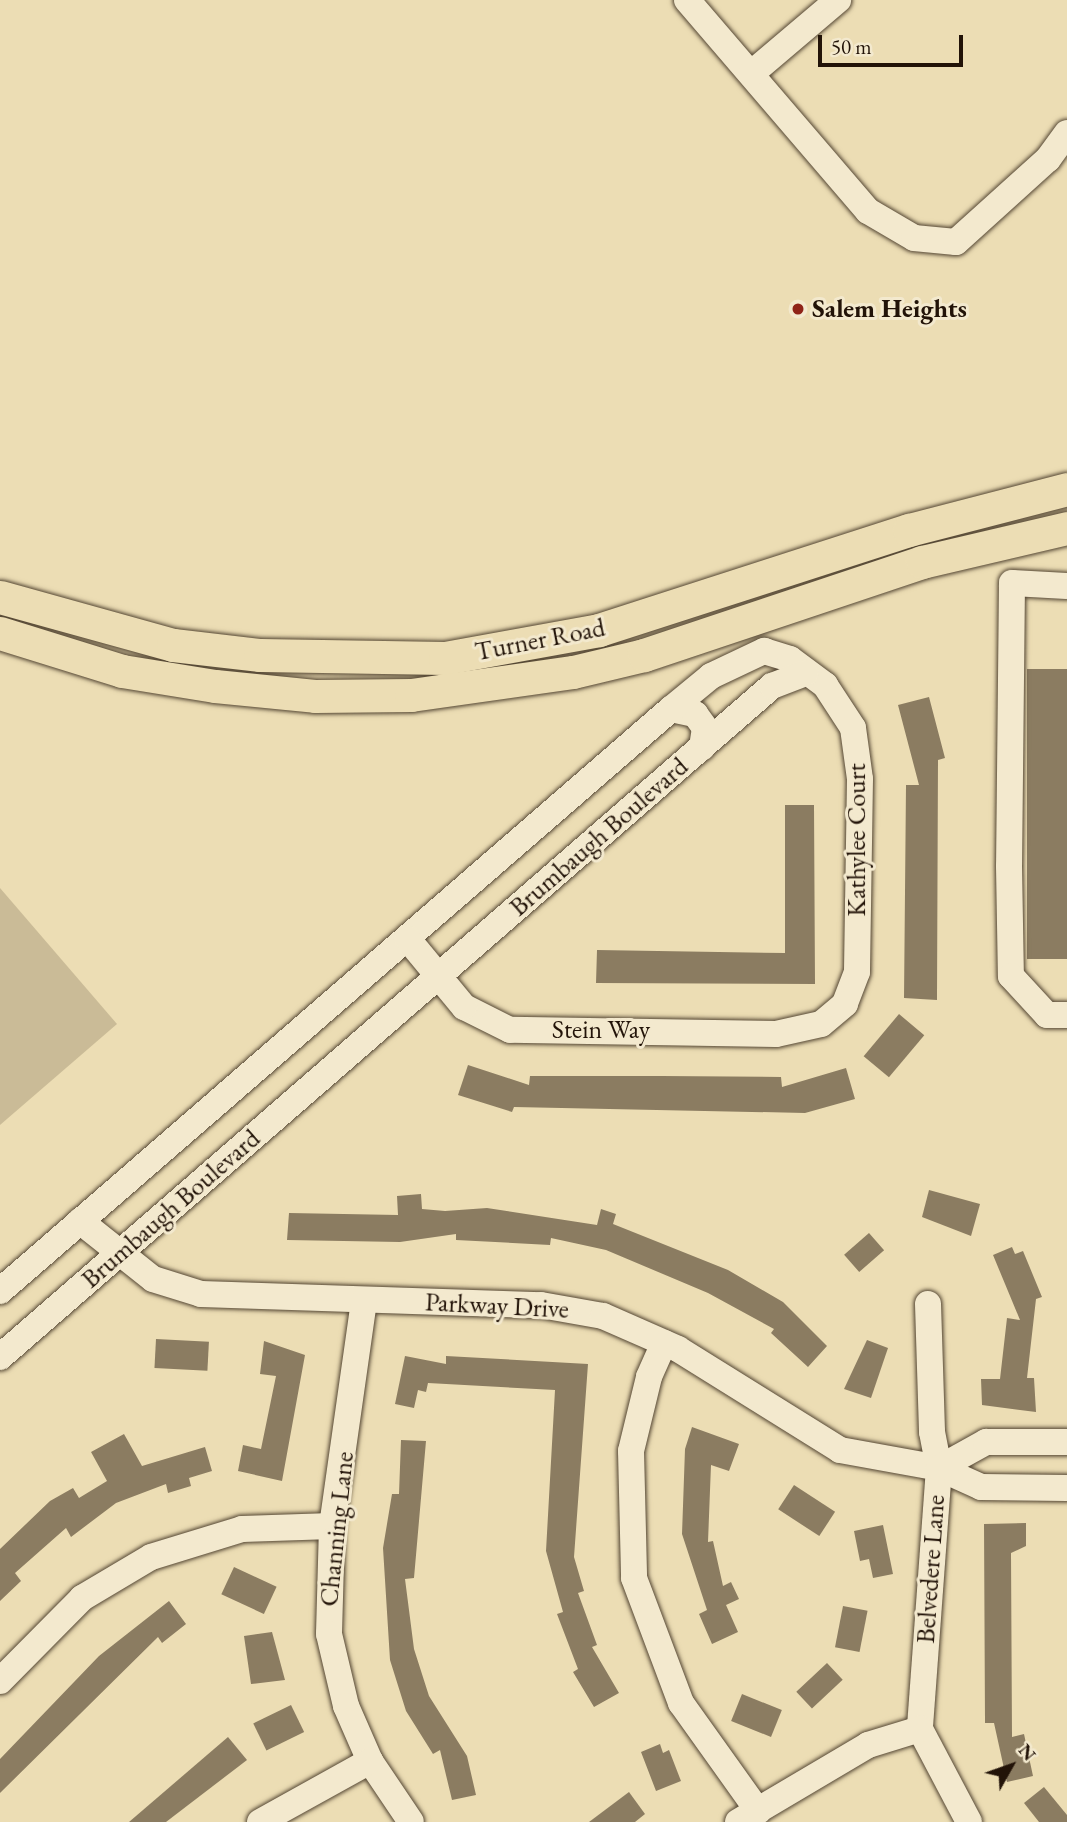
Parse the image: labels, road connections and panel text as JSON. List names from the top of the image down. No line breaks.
{"streets":{"main road":["Turner Road"],"street":["Brumbaugh Boulevard","Kathylee Court","Stein Way","Parkway Drive","Channing Lane","Belvedere Lane"]},"crossings":[["Brumbaugh Boulevard","Kathylee Court"],["Brumbaugh Boulevard","Stein Way"],["Brumbaugh Boulevard","Parkway Drive"],["Kathylee Court","Stein Way"],["Parkway Drive","Channing Lane"],["Parkway Drive","Belvedere Lane"]],"places":["Salem Heights"],"scale_bar":"50 m","north":"top right"}
